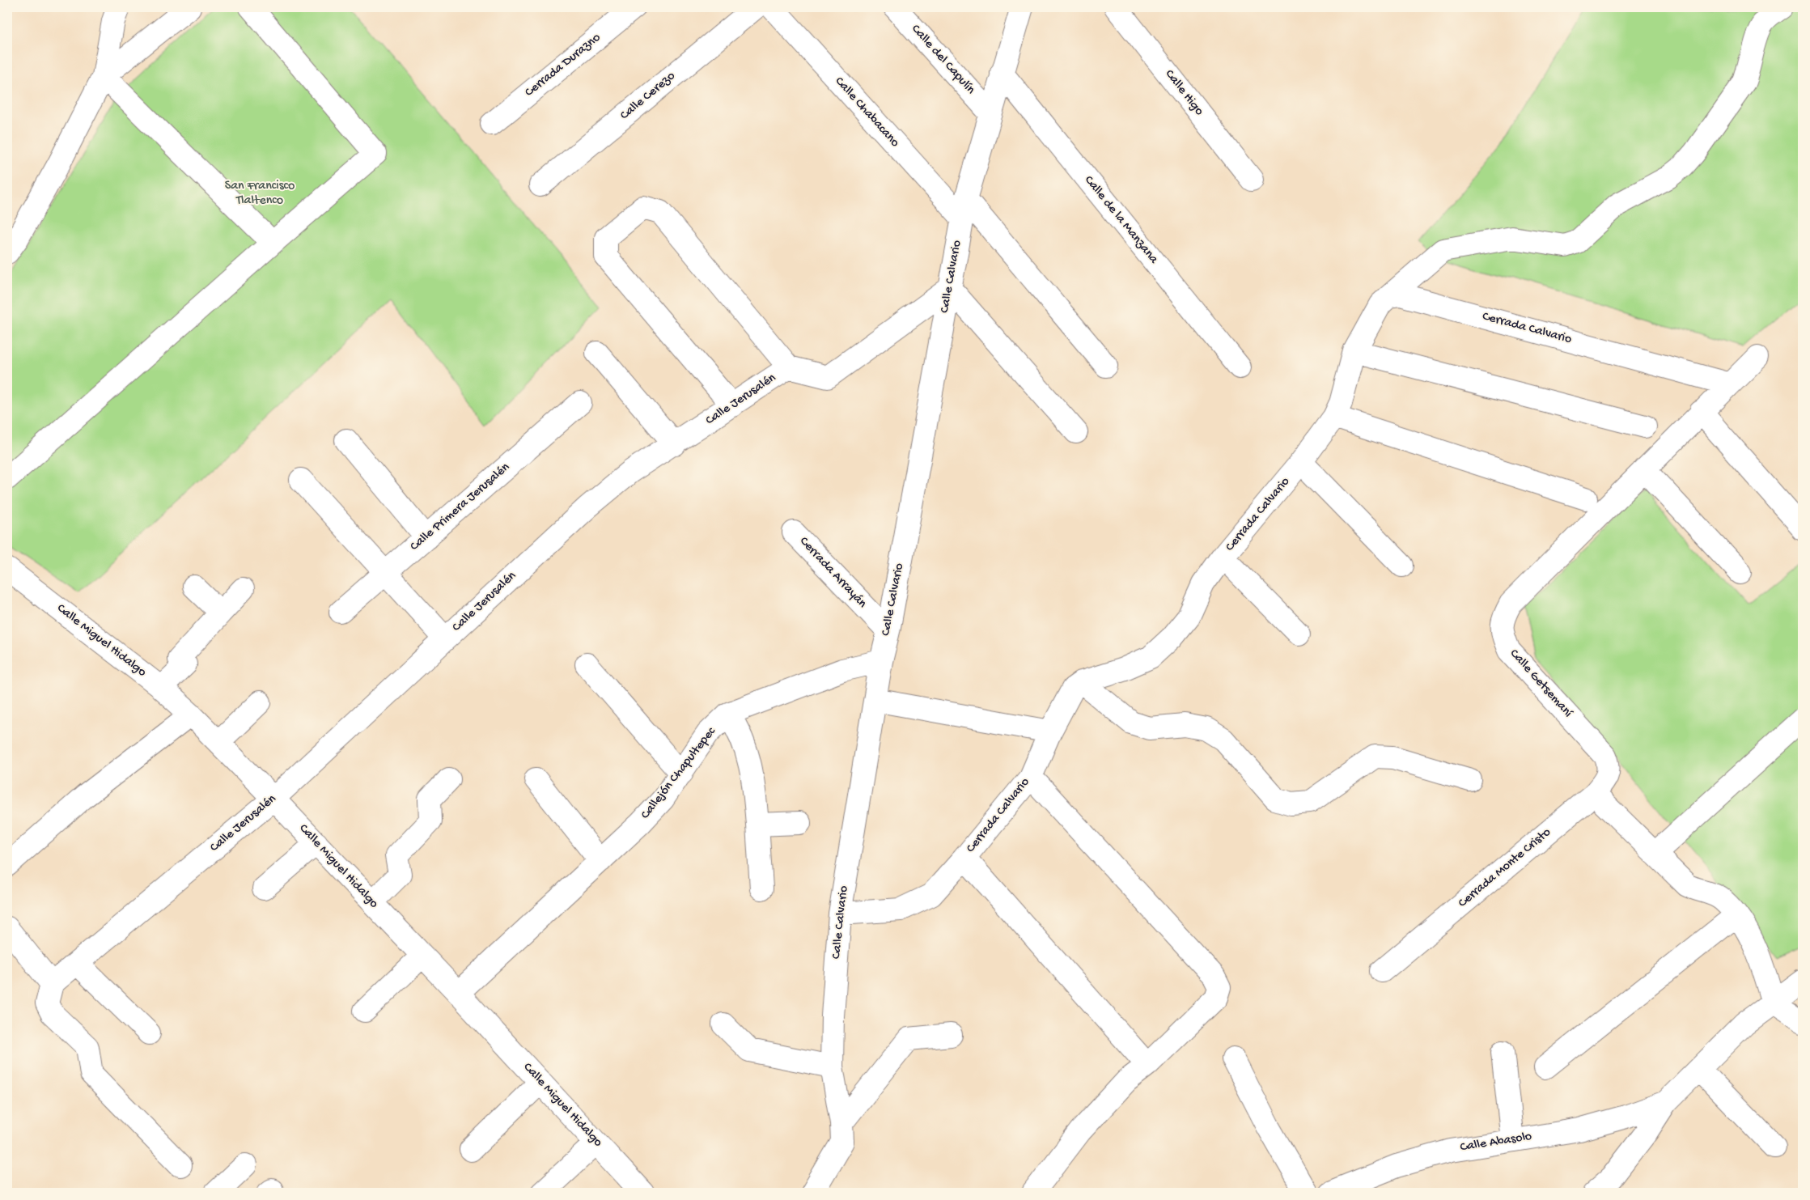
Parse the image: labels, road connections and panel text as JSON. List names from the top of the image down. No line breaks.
{"streets":{"street":["Calle del Capulín","Cerrada Durazno","Calle Higo","Calle Cerezo","Calle Chabacano","Calle de la Manzana","Calle Calvario","Cerrada Calvario","Calle Jerusalén","Calle Primera Jerusalén","Cerrada Arrayán","Calle Miguel Hidalgo","Calle Getsemaní","Callejón Chapultepec","Cerrada Monte Cristo","Calle Abasolo"]},"crossings":[["Calle del Capulín","Calle Calvario"],["Calle Chabacano","Calle Calvario"],["Calle de la Manzana","Calle Calvario"],["Calle Calvario","Cerrada Calvario"],["Calle Calvario","Calle Jerusalén"],["Calle Calvario","Cerrada Arrayán"],["Calle Calvario","Callejón Chapultepec"],["Calle Jerusalén","Calle Miguel Hidalgo"],["Calle Miguel Hidalgo","Callejón Chapultepec"],["Calle Getsemaní","Cerrada Monte Cristo"]],"parks":["San Francisco Tlaltenco"]}
